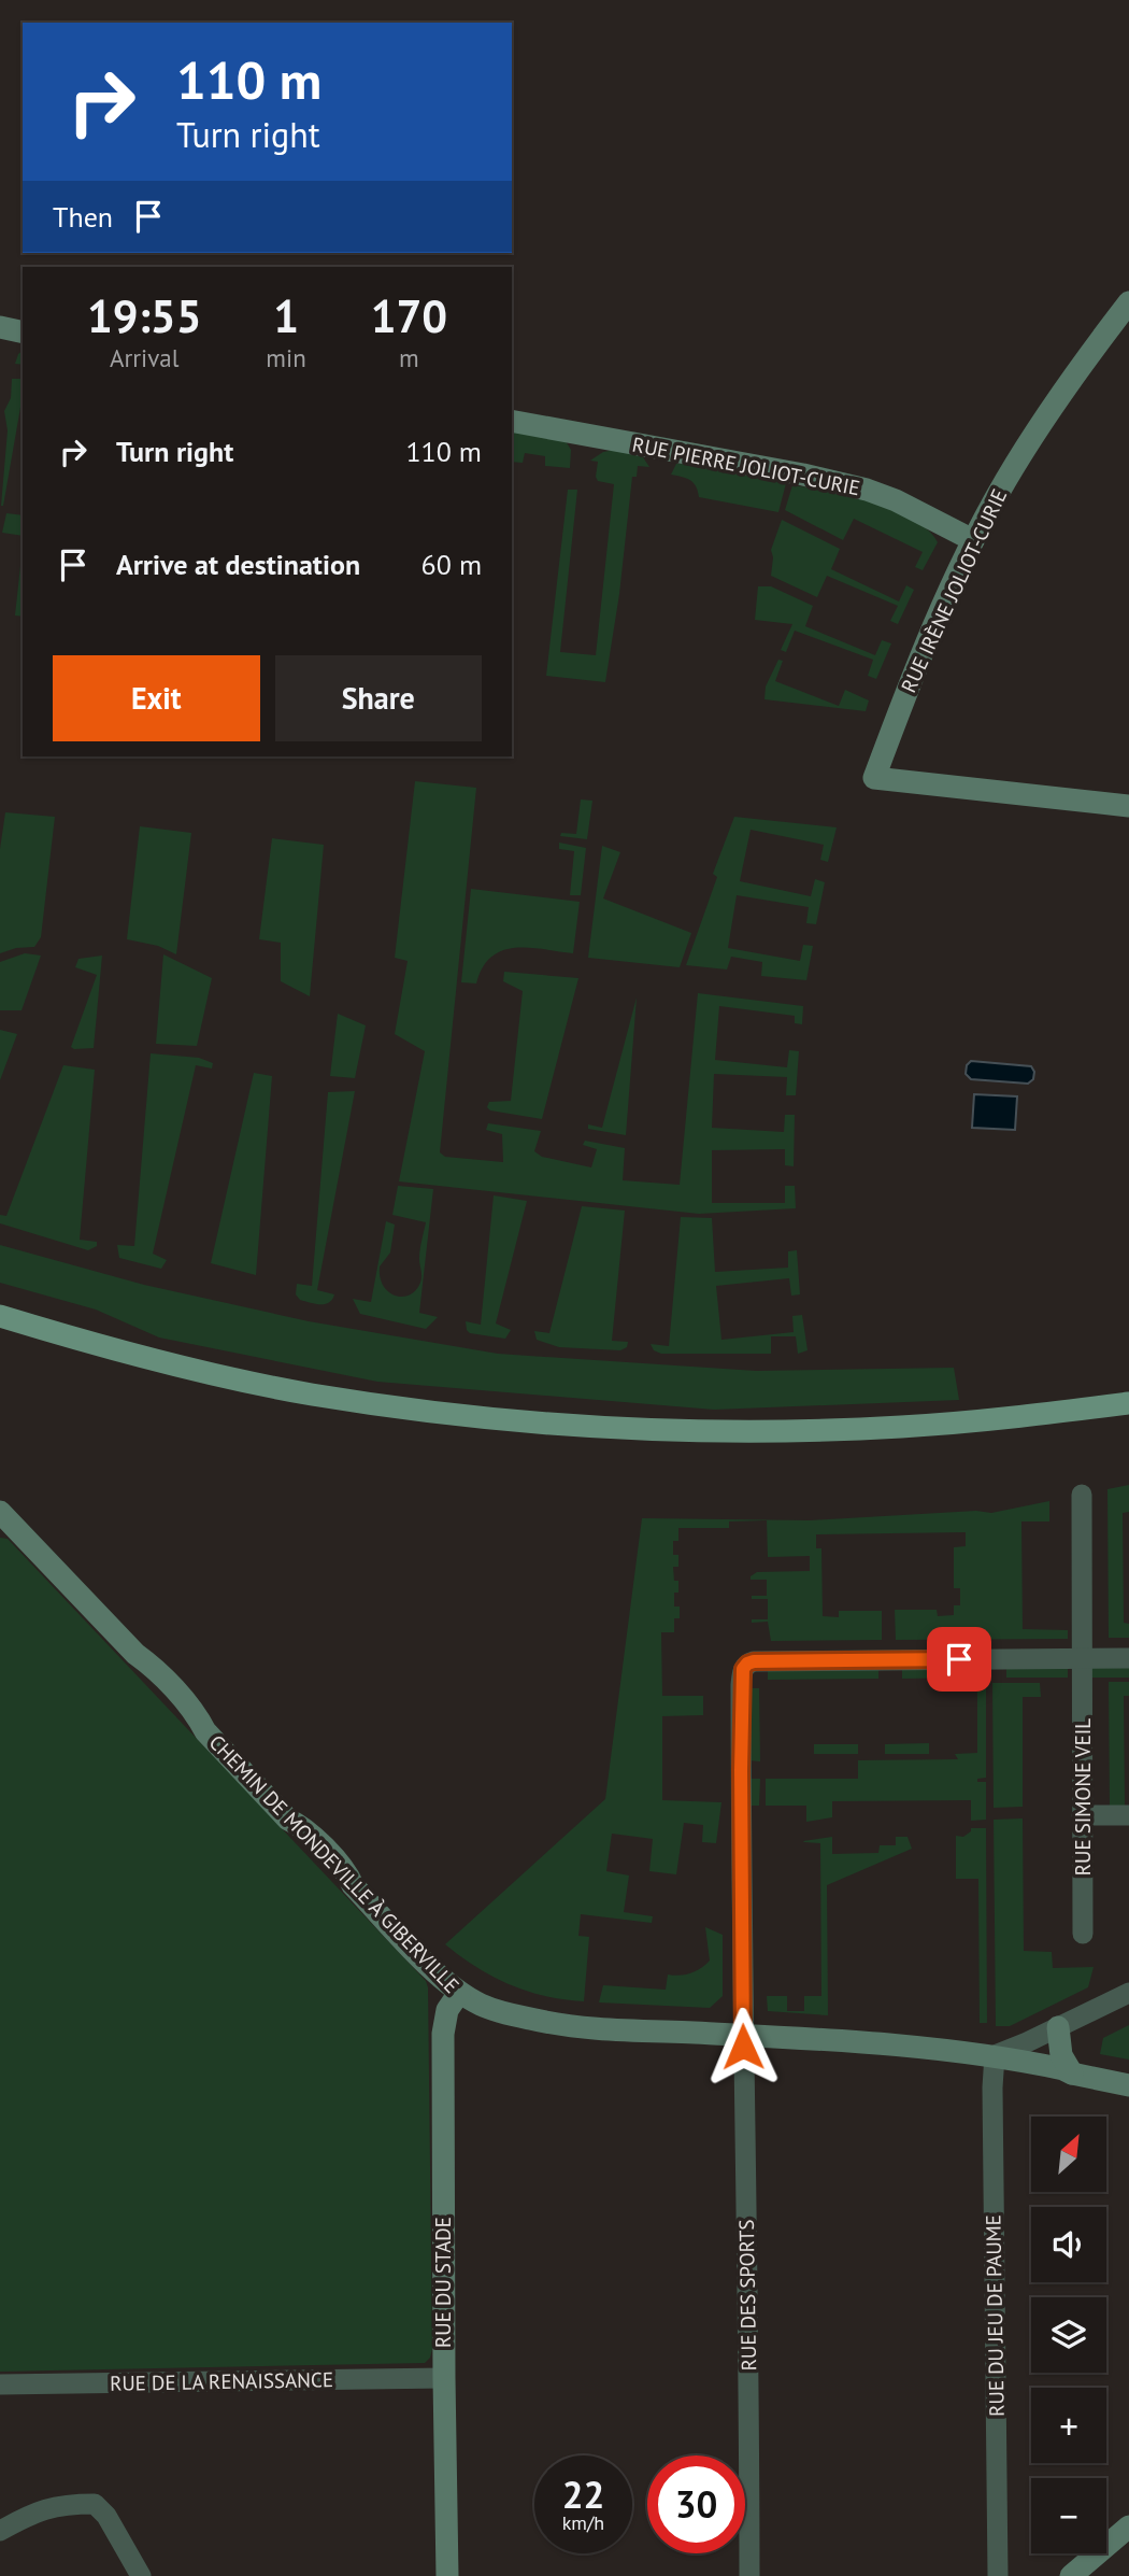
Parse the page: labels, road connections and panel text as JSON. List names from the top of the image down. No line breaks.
{"streets":{"street":["RUE PIERRE JOLIOT-CURIE","RUE IRÈNE JOLIOT-CURIE","RUE SIMONE VEIL","CHEMIN DE MONDEVILLE À GIBERVILLE","RUE DU STADE","RUE DES SPORTS","RUE DU JEU DE PAUME","RUE DE LA RENAISSANCE"]},"crossings":[["RUE PIERRE JOLIOT-CURIE","RUE IRÈNE JOLIOT-CURIE"],["RUE SIMONE VEIL","RUE DES SPORTS"],["CHEMIN DE MONDEVILLE À GIBERVILLE","RUE DU STADE"],["CHEMIN DE MONDEVILLE À GIBERVILLE","RUE DES SPORTS"],["CHEMIN DE MONDEVILLE À GIBERVILLE","RUE DU JEU DE PAUME"],["RUE DU STADE","RUE DE LA RENAISSANCE"]],"north":"top right","page":{"turn":["110 m","Turn right"],"then":"Then","eta":["19:55","Arrival","1","min","170","m"],"list":[{"name":"Turn right","value":"110 m"},{"name":"Arrive at destination","value":"60 m"}],"buttons":["Exit","Share"],"map_buttons":["+","−"],"speed":"22 km/h","limit":"30"}}
